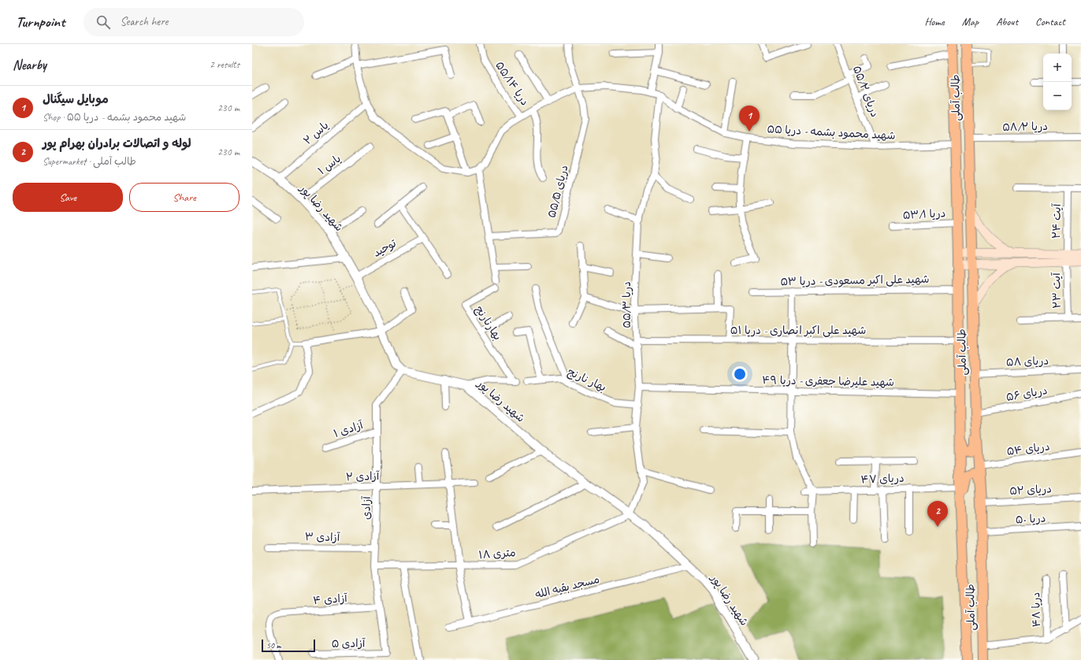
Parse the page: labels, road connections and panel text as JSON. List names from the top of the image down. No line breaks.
{"streets":{"main road":["طالب آملی"],"street":["دریا ۵۵/۱۴","دریای ۵۵/۲","دریا ۵۸/۲","شهید محمود بشمه - دریا ۵۵","یاس ۲","یاس ۱","دریای ۵۵/۵","شهید رضا پور","دریا ۵۳/۱","آیت ۲۴","توحید","شهید علی اکبر مسعودی - دریا ۵۳","آیت ۲۳","دریا ۵۵/۳","بهارنارنج","شهید علی اکبر انصاری - دریا ۵۱","دریای ۵۸","بهار نارنج","شهید علیرضا جعفری - دریا ۴۹","دریای ۵۶","آزادی ۱","دریای ۵۴","آزادی ۲","دریای ۴۷","دریای ۵۲","آزادی","دریا ۵۰","آزادی ۳","۱۸ متری","مسجد بقیه الله","آزادی ۴","دریا ۴۸","آزادی ۵"]},"crossings":[["دریا ۵۵/۱۴","شهید محمود بشمه - دریا ۵۵"],["دریای ۵۵/۲","شهید محمود بشمه - دریا ۵۵"],["طالب آملی","دریا ۵۸/۲"],["طالب آملی","شهید محمود بشمه - دریا ۵۵"],["طالب آملی","دریا ۵۳/۱"],["طالب آملی","شهید علی اکبر مسعودی - دریا ۵۳"],["طالب آملی","شهید علی اکبر انصاری - دریا ۵۱"],["طالب آملی","دریای ۵۸"],["طالب آملی","شهید علیرضا جعفری - دریا ۴۹"],["طالب آملی","دریای ۵۶"],["طالب آملی","دریای ۵۴"],["طالب آملی","دریای ۴۷"],["طالب آملی","دریای ۵۲"],["طالب آملی","دریا ۵۰"],["شهید محمود بشمه - دریا ۵۵","دریای ۵۵/۵"],["شهید محمود بشمه - دریا ۵۵","دریا ۵۵/۳"],["یاس ۲","شهید رضا پور"],["یاس ۱","شهید رضا پور"],["شهید رضا پور","توحید"],["شهید رضا پور","دریا ۵۵/۳"],["شهید رضا پور","بهارنارنج"],["شهید رضا پور","آزادی"],["شهید رضا پور","۱۸ متری"],["شهید رضا پور","مسجد بقیه الله"],["آیت ۲۴","آیت ۲۳"],["دریا ۵۵/۳","شهید علی اکبر انصاری - دریا ۵۱"],["دریا ۵۵/۳","بهار نارنج"],["دریا ۵۵/۳","شهید علیرضا جعفری - دریا ۴۹"],["دریا ۵۵/۳","۱۸ متری"],["آزادی ۱","آزادی"],["آزادی ۲","آزادی"],["آزادی","آزادی ۳"],["آزادی","۱۸ متری"],["آزادی","آزادی ۴"],["آزادی","آزادی ۵"]],"scale_bar":"50 m","page":{"header":"Turnpoint","search":"Search here","nav":["Home","Map","About","Contact"],"heading":["Nearby","2 results"],"map_buttons":["+","−"],"list":[{"mark":"1","name":"موبایل سیگنال","note":"Shop · شهید محمود بشمه - دریا ۵۵","value":"230 m"},{"mark":"2","name":"لوله و اتصالات برادران بهرام پور","note":"Supermarket · طالب آملی","value":"230 m"}],"pins":["1","2"],"buttons":["Save","Share"],"scale":"50 m"}}
